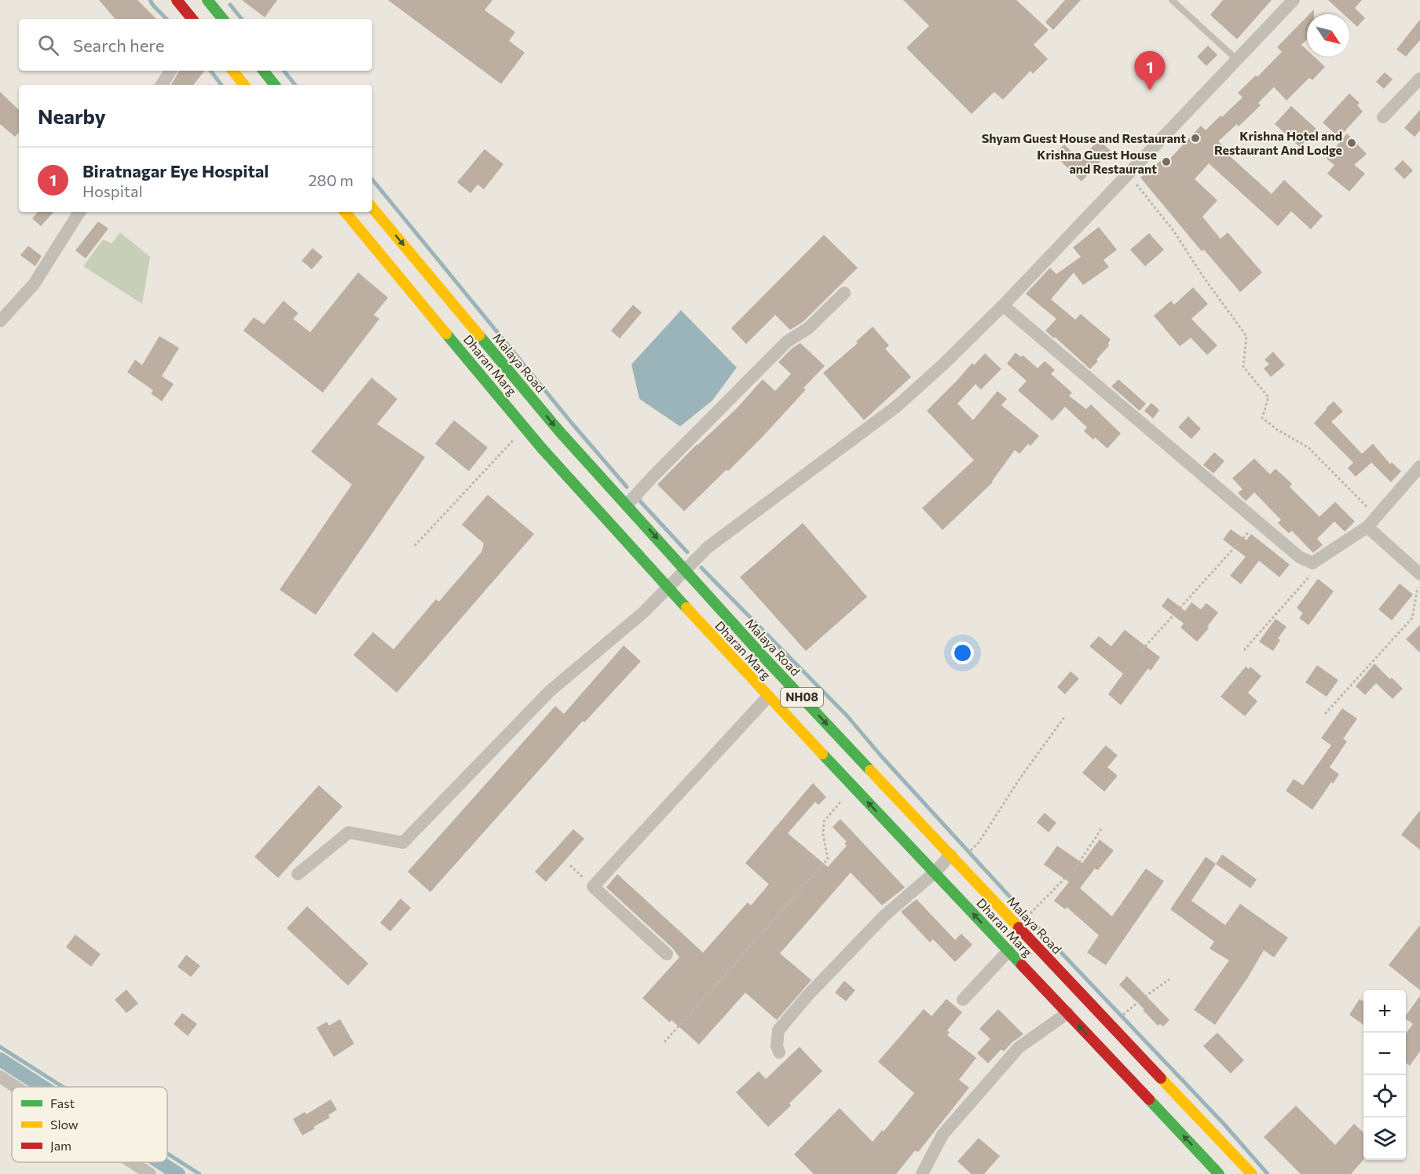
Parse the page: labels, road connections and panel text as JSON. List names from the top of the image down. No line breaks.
{"streets":{"main road":["Malaya Road","Dharan Marg","NH08"]},"crossings":[["Malaya Road","Dharan Marg"]],"one_way":["Malaya Road"],"places":["Shyam Guest House and Restaurant","Krishna Hotel and Restaurant And Lodge","Krishna Guest House and Restaurant"],"legend":["Fast","Slow","Jam"],"north":"bottom right","page":{"search":"Search here","pins":"1","heading":"Nearby","list":[{"mark":"1","name":"Biratnagar Eye Hospital","note":"Hospital","value":"280 m"}],"map_buttons":["+","−"]}}
